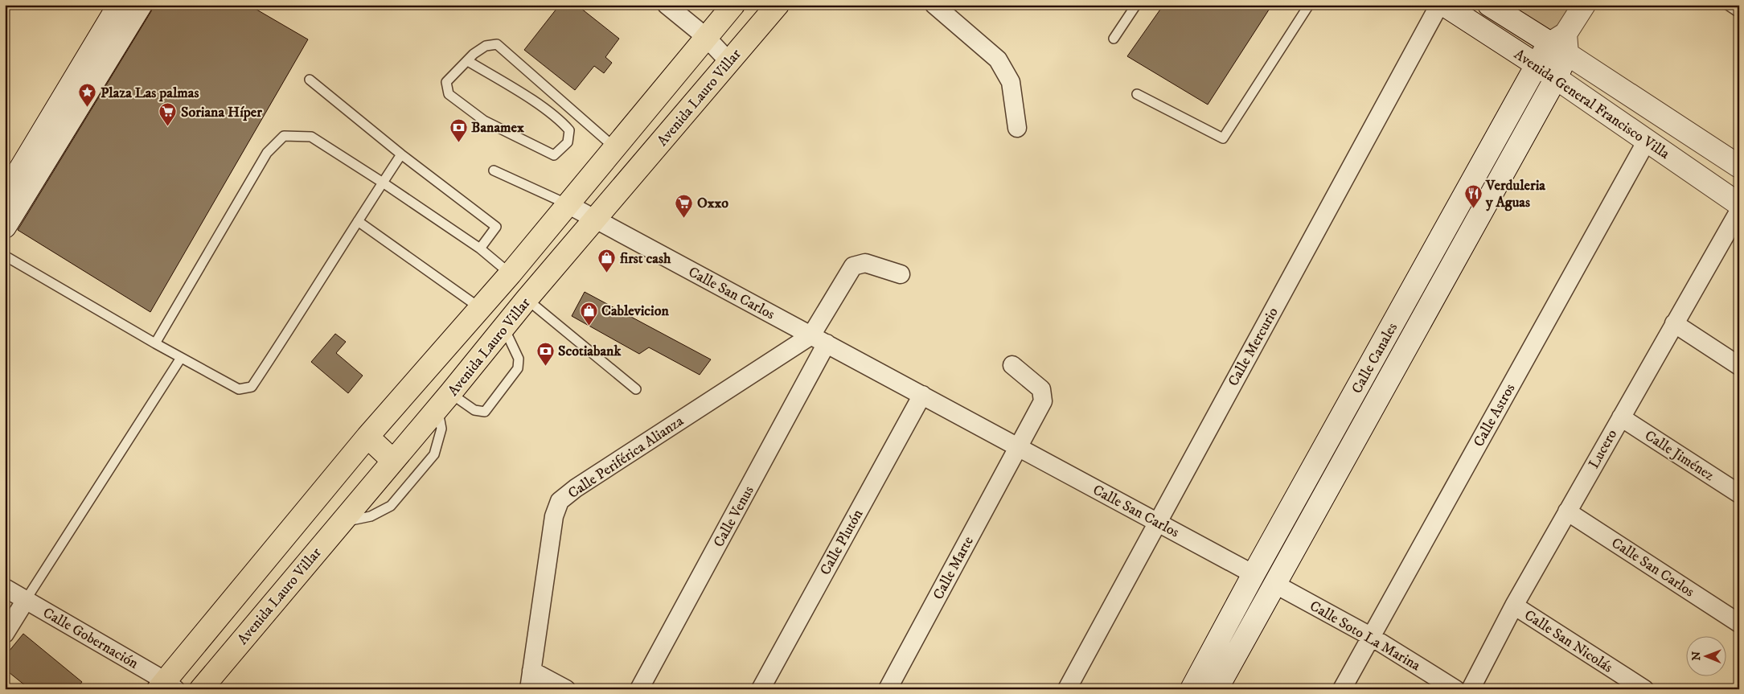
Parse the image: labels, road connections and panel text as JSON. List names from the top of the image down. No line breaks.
{"streets":{"main road":["Avenida Lauro Villar","Avenida General Francisco Villa","Calle Canales"],"street":["Calle San Carlos","Calle Mercurio","Calle Astros","Lucero","Calle Jiménez","Calle Periférica Alianza","Calle Venus","Calle Plutón","Calle Marte","Calle Soto La Marina","Calle Gobernación","Calle San Nicolás"]},"crossings":[["Avenida Lauro Villar","Calle San Carlos"],["Avenida Lauro Villar","Calle Gobernación"],["Avenida General Francisco Villa","Calle Canales"],["Avenida General Francisco Villa","Calle Astros"],["Calle San Carlos","Calle Mercurio"],["Calle San Carlos","Calle Canales"],["Calle San Carlos","Lucero"],["Calle San Carlos","Calle Periférica Alianza"],["Calle San Carlos","Calle Venus"],["Calle San Carlos","Calle Plutón"],["Calle San Carlos","Calle Marte"],["Calle Canales","Calle Soto La Marina"],["Calle Astros","Calle Soto La Marina"],["Lucero","Calle Jiménez"],["Lucero","Calle San Nicolás"]],"places":{"place":["Plaza Las palmas"],"supermarket":["Soriana Híper","Oxxo"],"bank":["Banamex","Scotiabank"],"restaurant":["Verduleria y Aguas"],"shop":["first cash","Cablevicion"]},"north":"left"}
